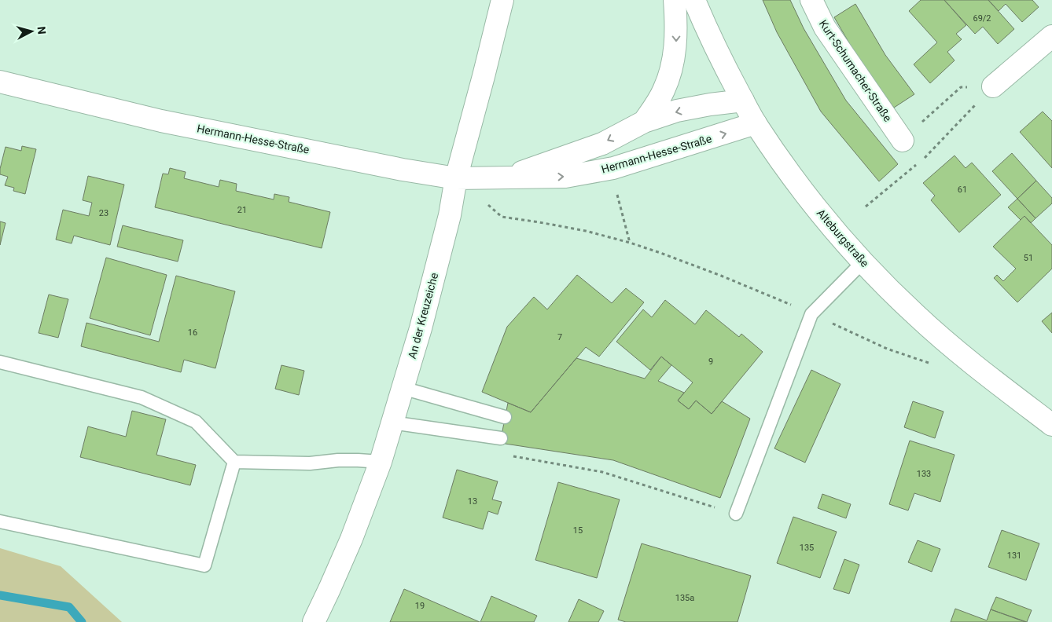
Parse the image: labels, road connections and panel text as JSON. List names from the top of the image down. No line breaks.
{"streets":{"street":["Kurt-Schumacher-Straße","Hermann-Hesse-Straße","Alteburgstraße","An der Kreuzeiche"]},"crossings":[["Hermann-Hesse-Straße","Alteburgstraße"],["Hermann-Hesse-Straße","An der Kreuzeiche"]],"house_numbers":["69/2","61","21","23","51","16","7","9","133","13","15","135","131","135a","19"],"north":"right"}
